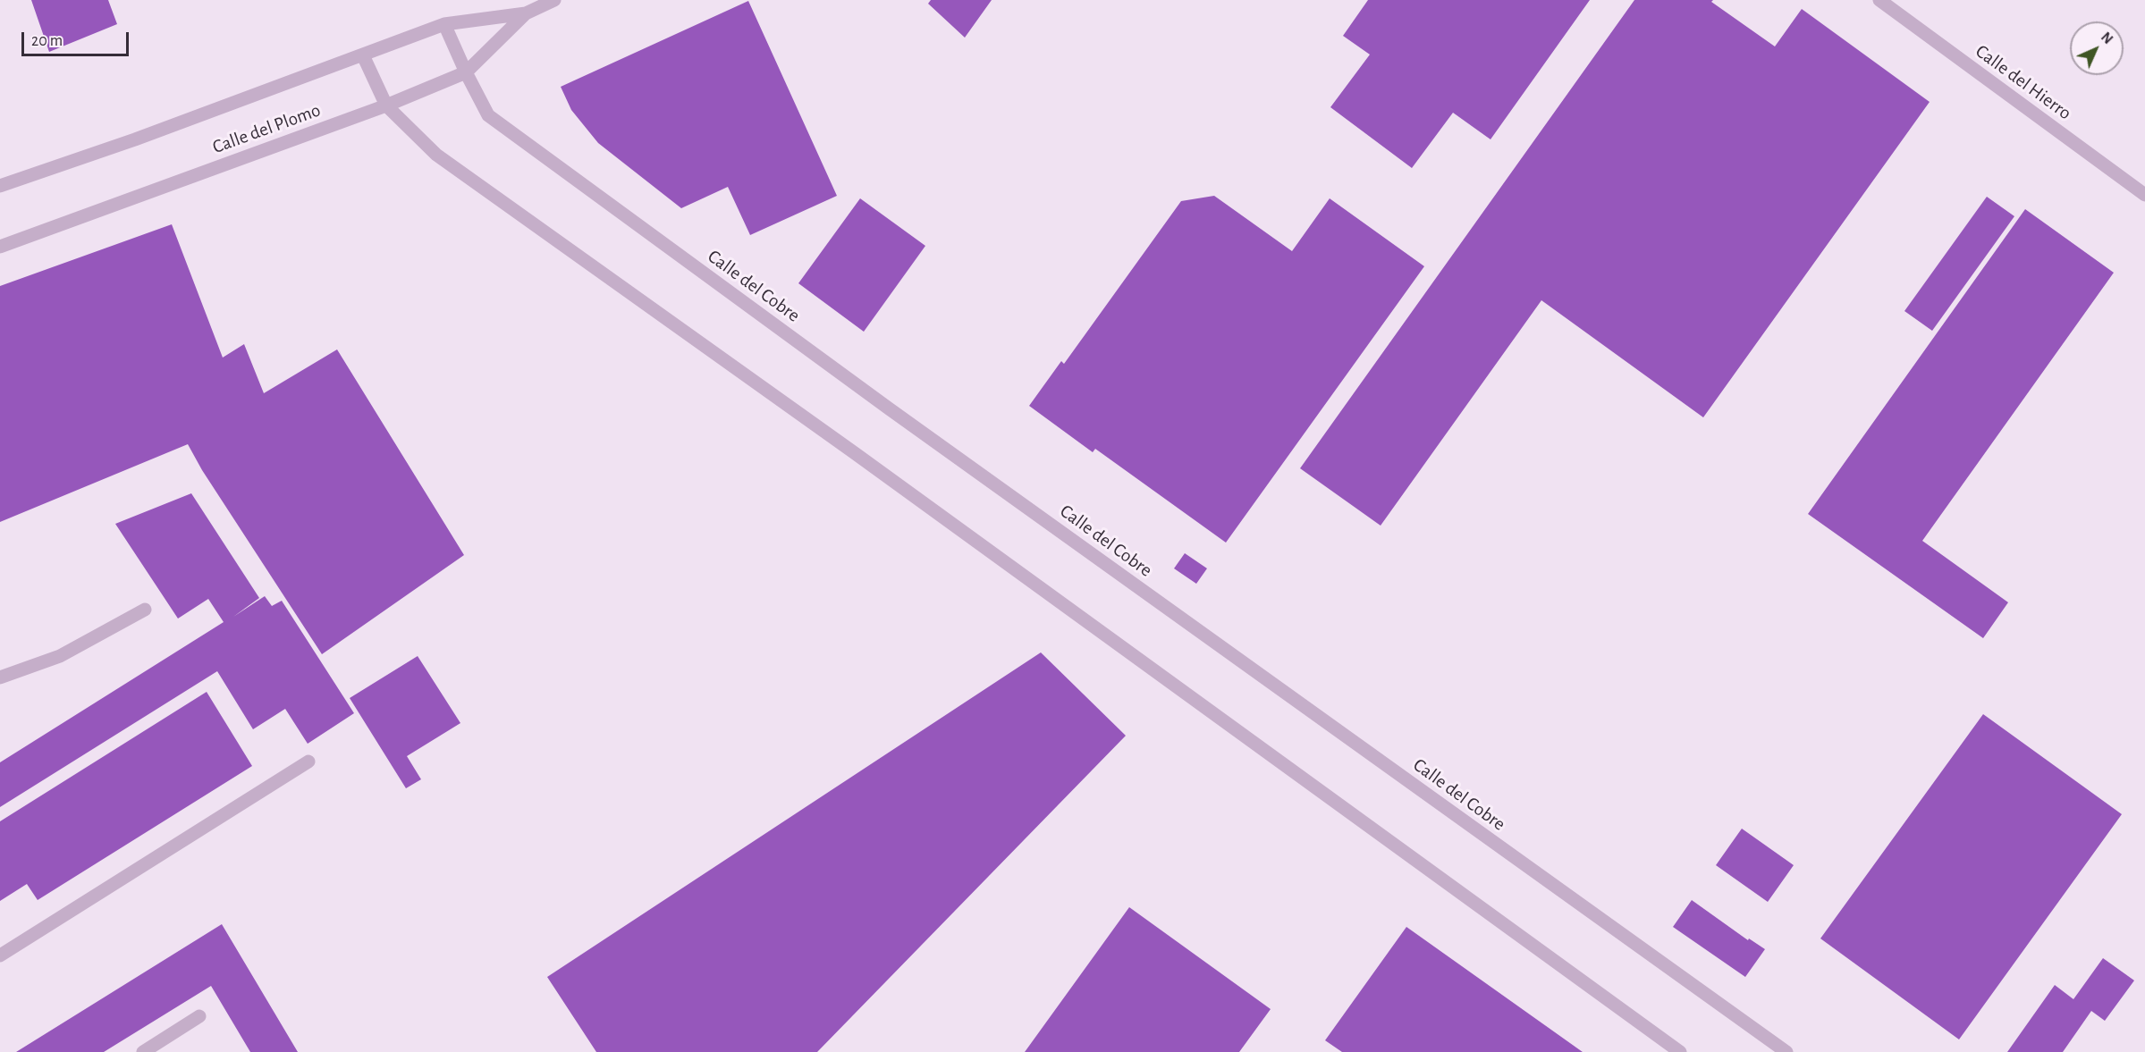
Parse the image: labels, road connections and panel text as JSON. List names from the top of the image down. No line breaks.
{"streets":{"street":["Calle del Hierro","Calle del Plomo","Calle del Cobre"]},"crossings":[["Calle del Plomo","Calle del Cobre"]],"scale_bar":"20 m","north":"top right"}
